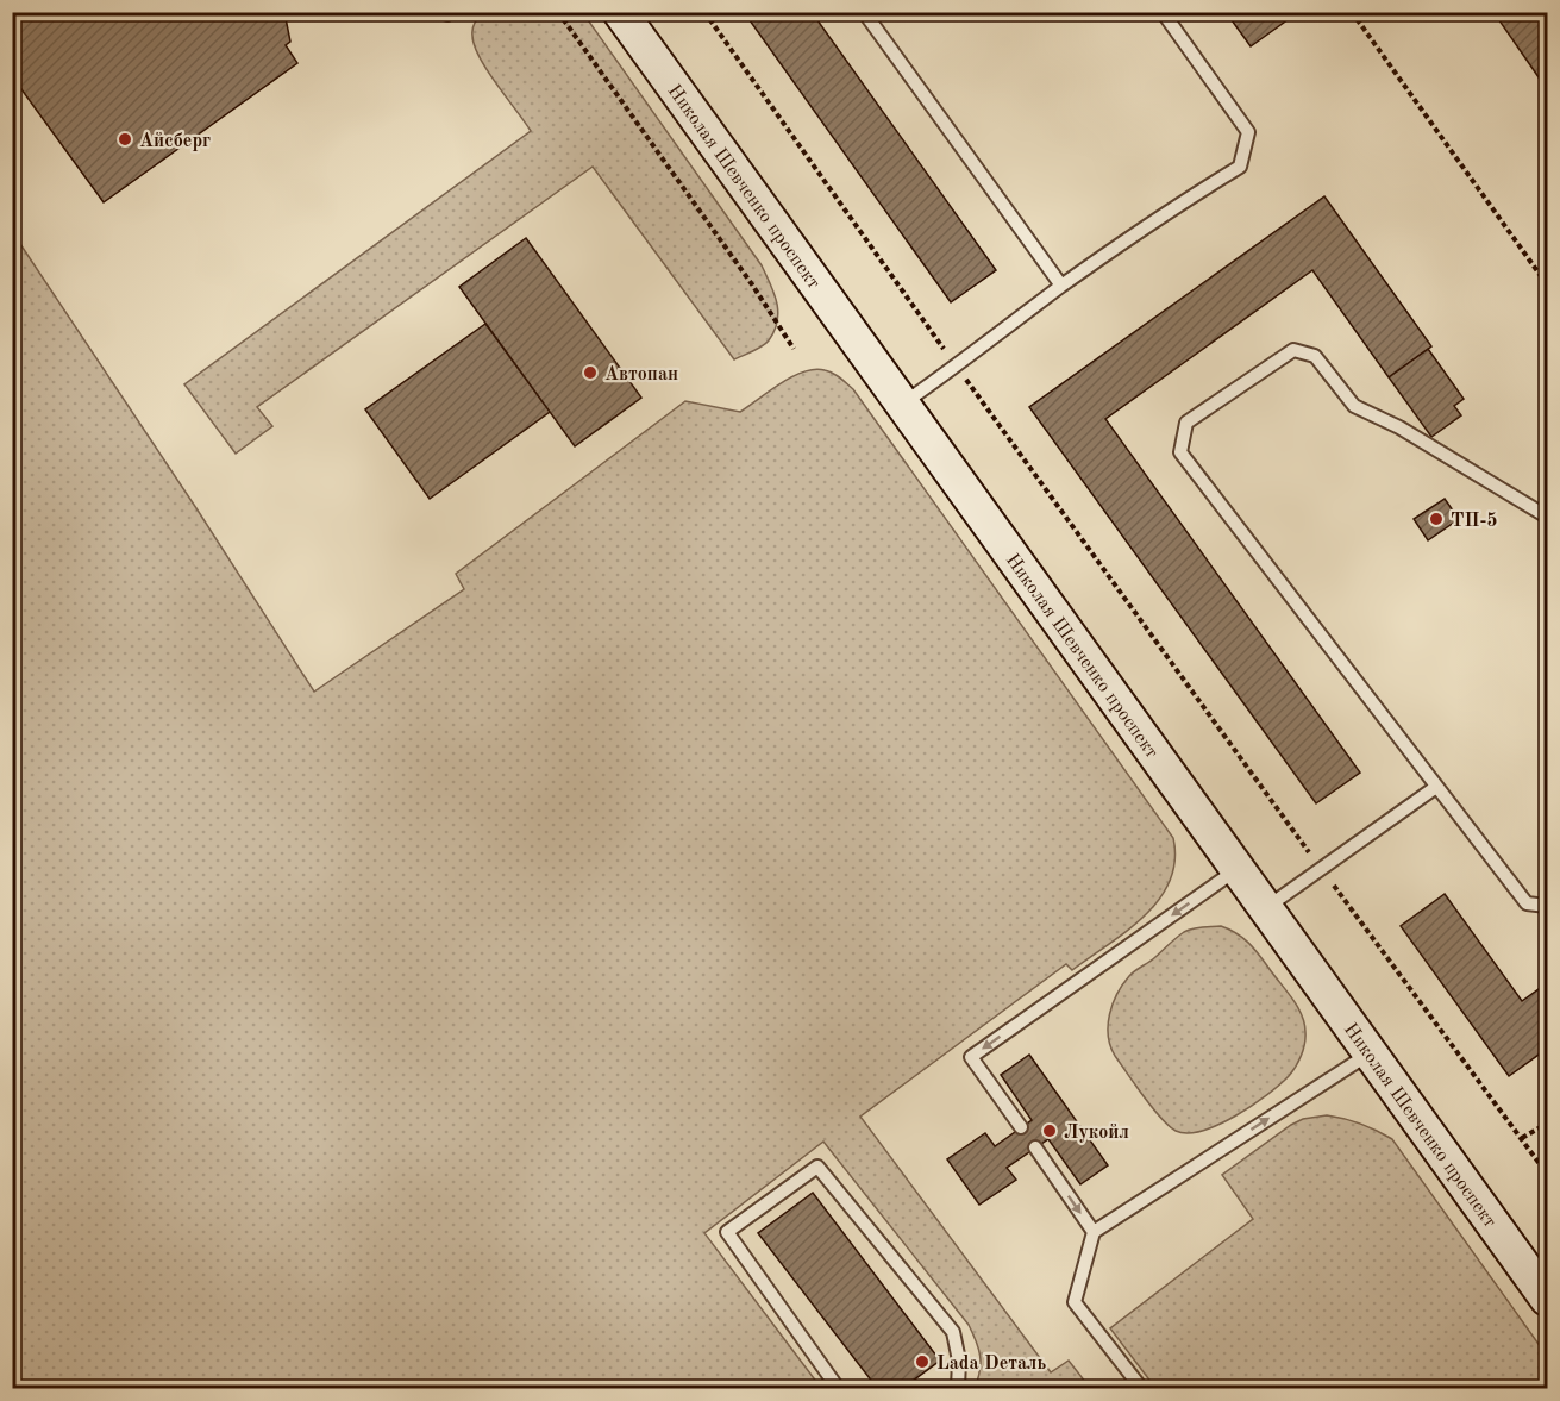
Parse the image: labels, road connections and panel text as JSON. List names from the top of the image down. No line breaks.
{"streets":{"main road":["Николая Шевченко проспект"]},"places":["Айсберг","Автопан","ТП-5","Лукойл","Lada Dеталь"]}
